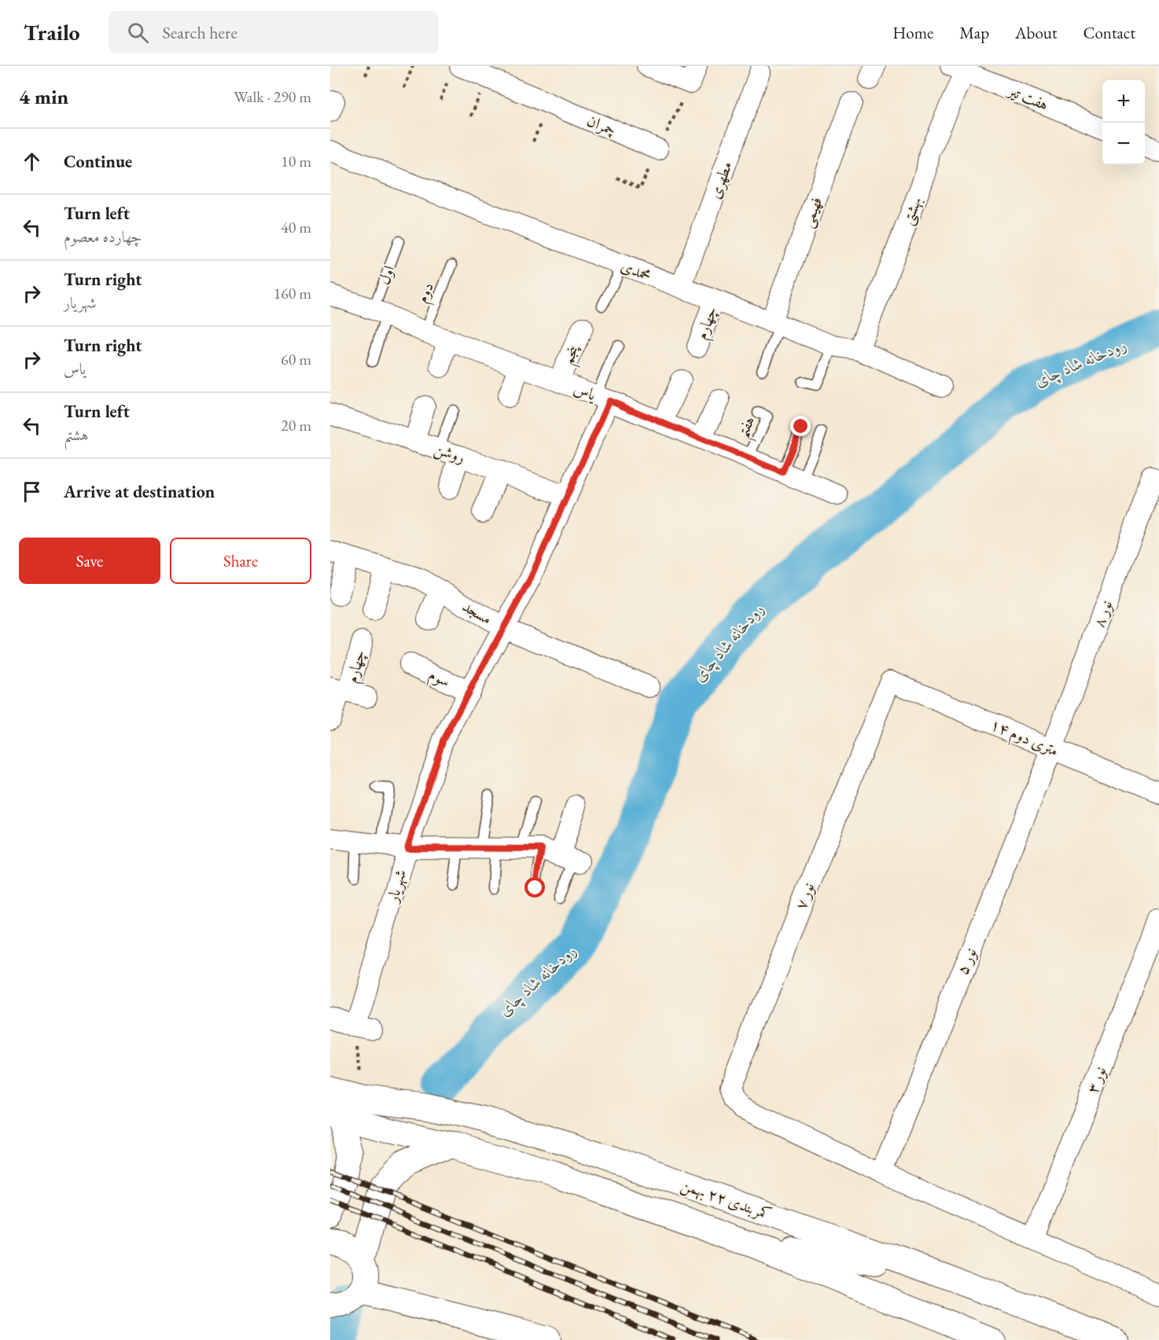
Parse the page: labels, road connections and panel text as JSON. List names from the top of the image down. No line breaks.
{"streets":{"street":["هفت تیر","چمران","مطهری","بهشتی","فهیمی","محمدی","چهارم","پنجم","یاس","روشن","مسجد","نور ۸","سوم","۱۴ متری دوم","شهریار","نور ۷","نور ۵","نور ۳","کمربندی ۲۲ بهمن"],"lane":["اول","دوم","هفتم"]},"crossings":[["هفت تیر","بهشتی"],["مطهری","محمدی"],["بهشتی","محمدی"],["فهیمی","محمدی"],["محمدی","چهارم"],["اول","یاس"],["دوم","یاس"],["پنجم","یاس"],["یاس","هفتم"],["یاس","شهریار"],["روشن","شهریار"],["مسجد","شهریار"],["نور ۸","۱۴ متری دوم"],["نور ۸","نور ۵"],["سوم","شهریار"],["۱۴ متری دوم","نور ۷"],["۱۴ متری دوم","نور ۵"],["نور ۷","نور ۵"]],"water":["رودخانه شاد چای"],"page":{"header":"Trailo","search":"Search here","nav":["Home","Map","About","Contact"],"heading":["4 min","Walk · 290 m"],"map_buttons":["+","−"],"list":[["Continue","10 m"],["Turn left","چهارده معصوم","40 m"],["Turn right","شهریار","160 m"],["Turn right","یاس","60 m"],["Turn left","هشتم","20 m"],"Arrive at destination"],"buttons":["Save","Share"]}}
